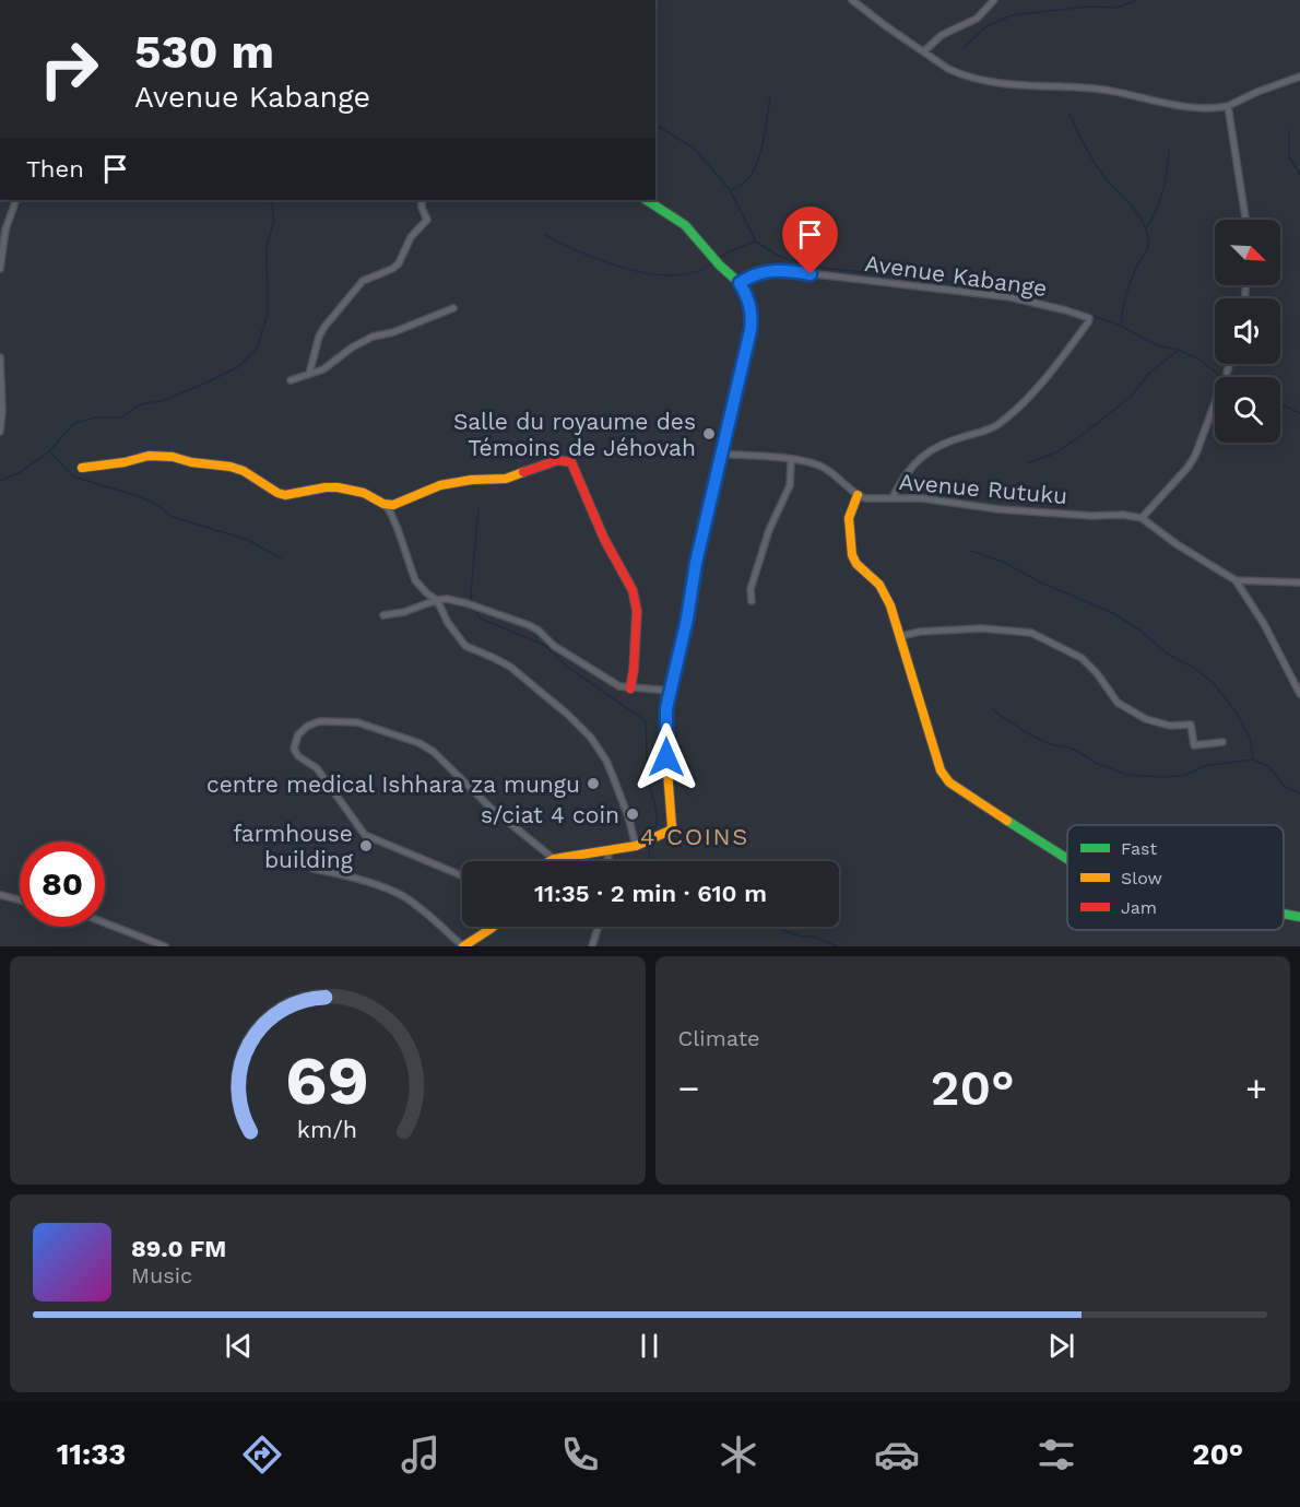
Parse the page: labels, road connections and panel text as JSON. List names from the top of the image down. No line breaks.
{"streets":{"street":["Avenue Kabange","Avenue Rutuku"]},"crossings":[["Avenue Kabange","Avenue Rutuku"]],"districts":["4 COINS"],"places":["Salle du royaume des Témoins de Jéhovah","centre medical Ishhara za mungu","s/ciat 4 coin","farmhouse building"],"legend":["Fast","Slow","Jam"],"north":"bottom right","page":{"turn":["530 m","Avenue Kabange"],"then":"Then","limit":"80","trip":"11:35 · 2 min · 610 m","tile":"Climate","heat":["−","20°","+"],"song":["89.0 FM","Music"],"tabs":["11:33","20°"],"gauge":["69","km/h"]}}
